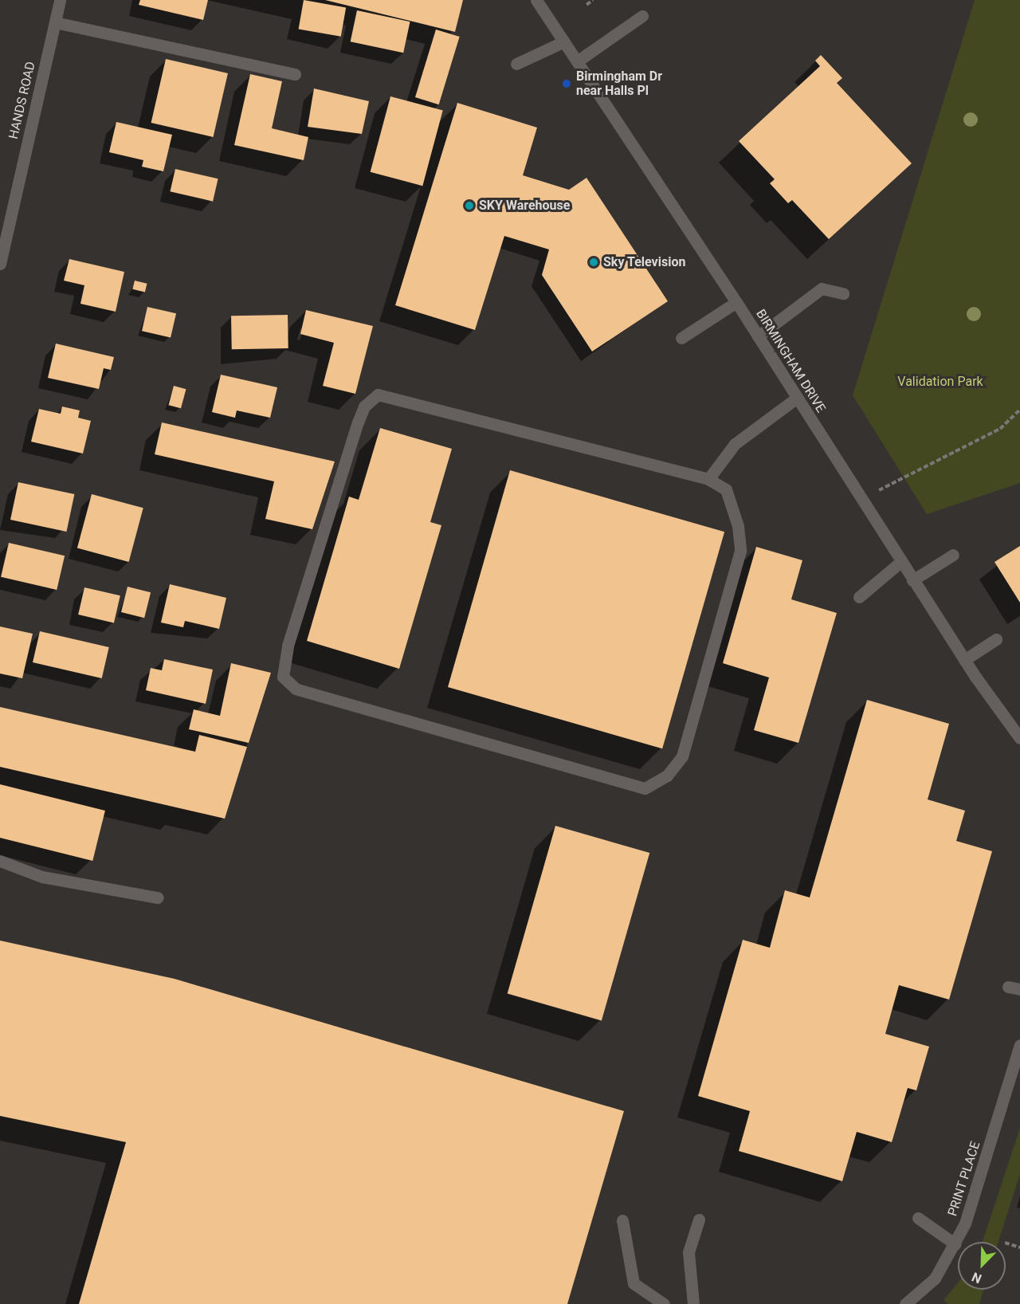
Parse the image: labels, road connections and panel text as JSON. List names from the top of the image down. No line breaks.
{"streets":{"main road":["HANDS ROAD","BIRMINGHAM DRIVE","PRINT PLACE"]},"parks":["Validation Park"],"places":["Birmingham Dr near Halls Pl","SKY Warehouse","Sky Television"],"north":"bottom left"}
